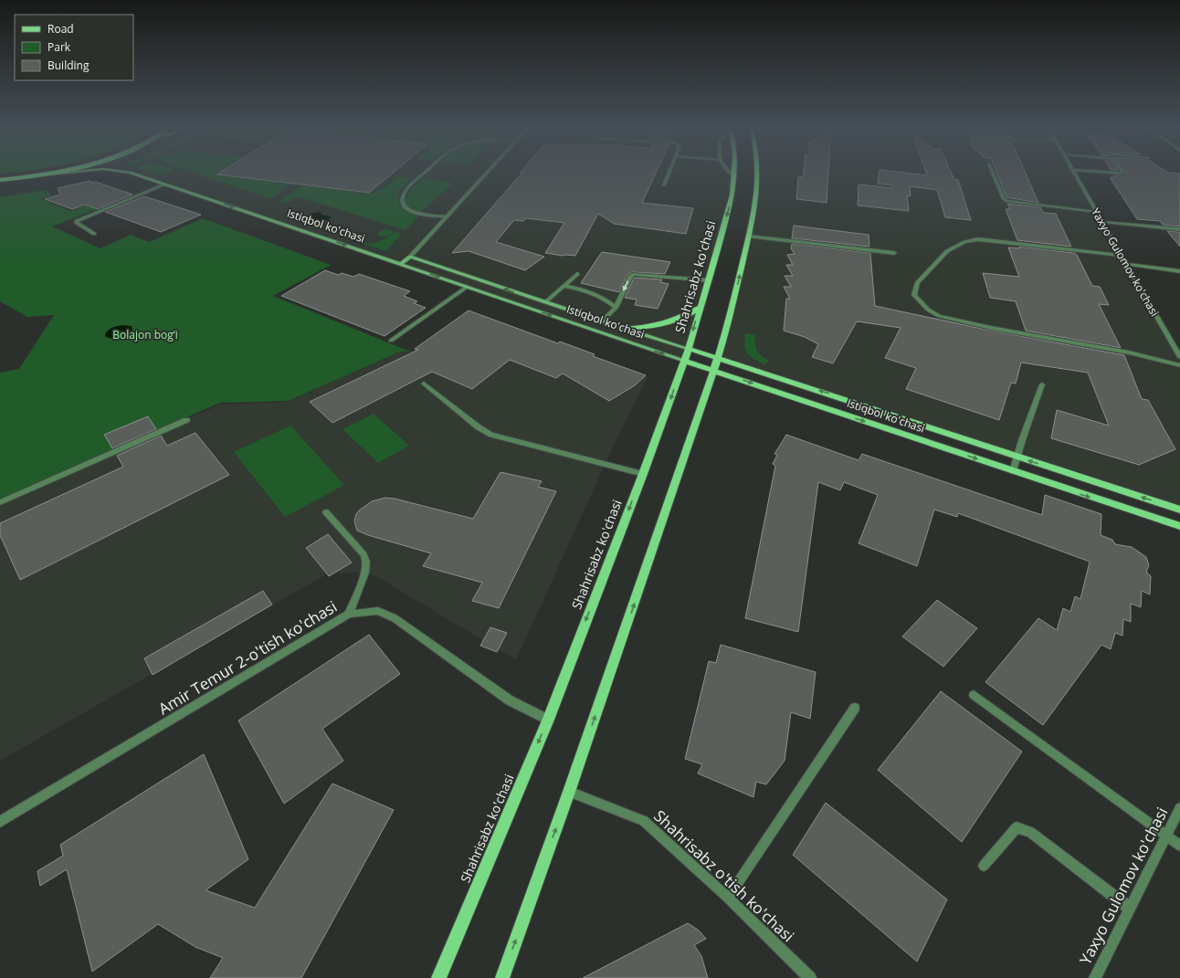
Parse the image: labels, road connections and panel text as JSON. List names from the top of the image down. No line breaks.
{"streets":{"main road":["Istiqbol ko'chasi","Shahrisabz ko'chasi"],"street":["Yaxyo Gulomov ko'chasi","Amir Temur 2-o'tish ko'chasi","Shahrisabz o'tish ko'chasi"]},"crossings":[["Istiqbol ko'chasi","Shahrisabz ko'chasi"],["Shahrisabz ko'chasi","Amir Temur 2-o'tish ko'chasi"]],"parks":["Bolajon bog‘i"],"legend":["Road","Park","Building"]}
